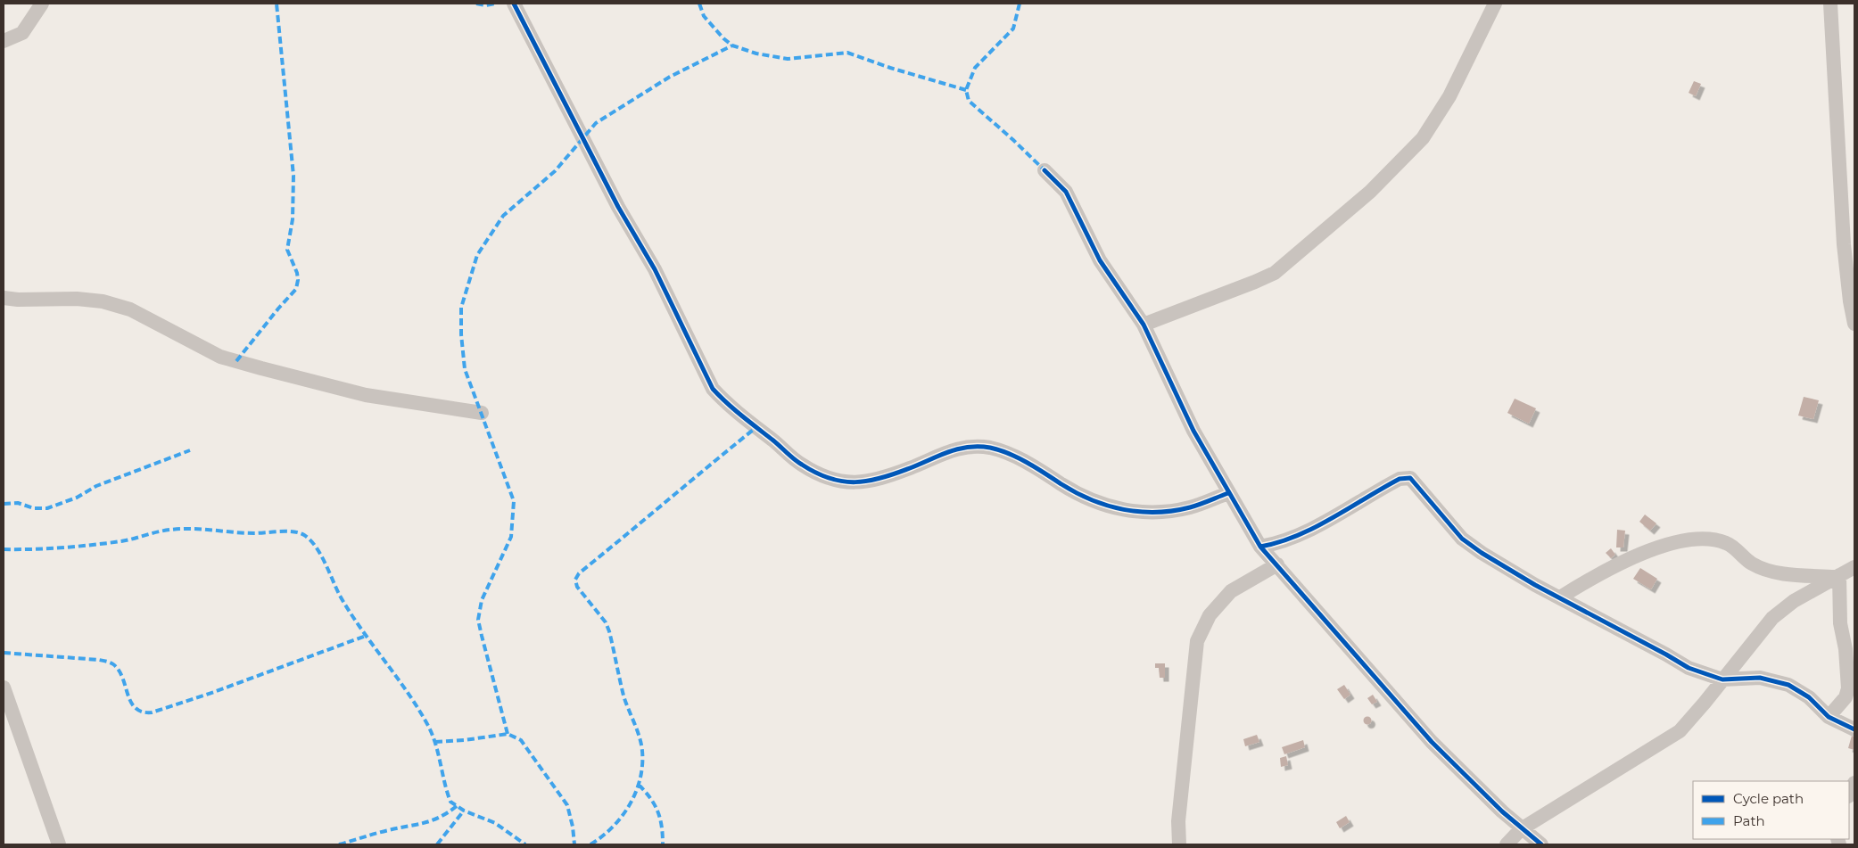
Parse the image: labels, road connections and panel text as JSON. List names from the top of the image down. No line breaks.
{"legend":["Cycle path","Path"]}
